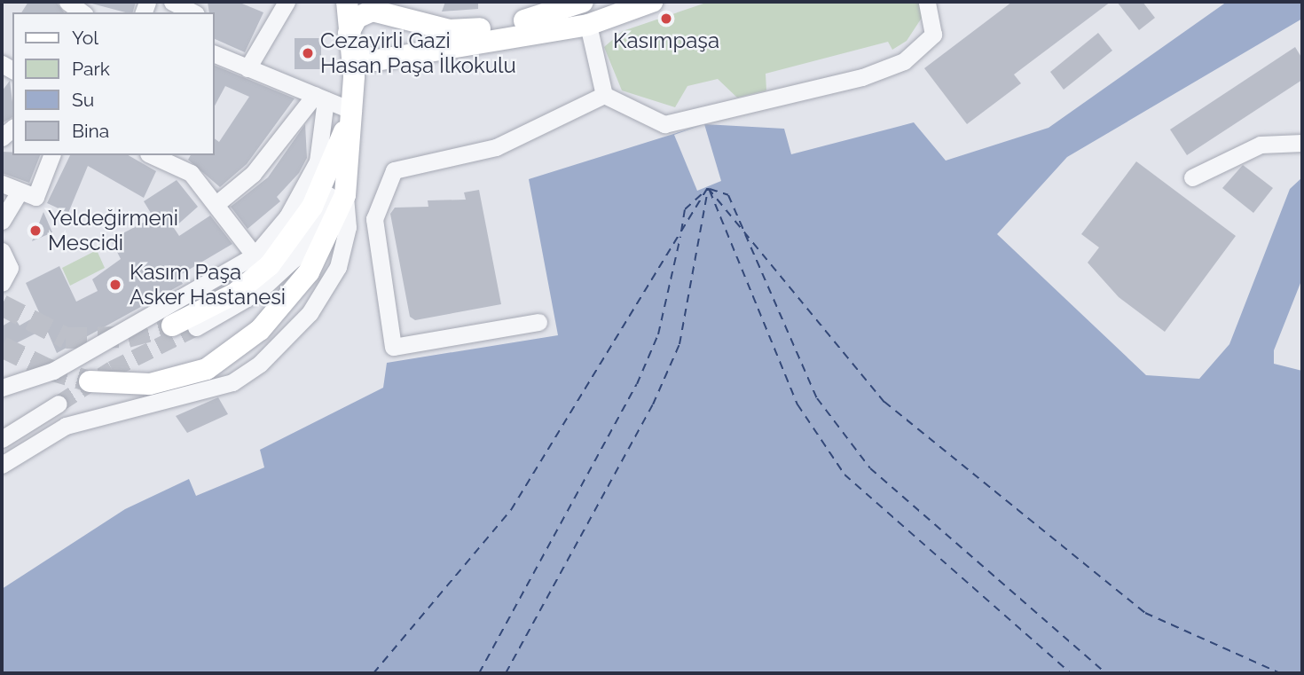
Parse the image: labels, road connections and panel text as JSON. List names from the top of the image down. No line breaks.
{"places":["Kasımpaşa","Cezayirli Gazi Hasan Paşa İlkokulu","Yeldeğirmeni Mescidi","Kasım Paşa Asker Hastanesi"],"legend":["Yol","Park","Su","Bina"]}
